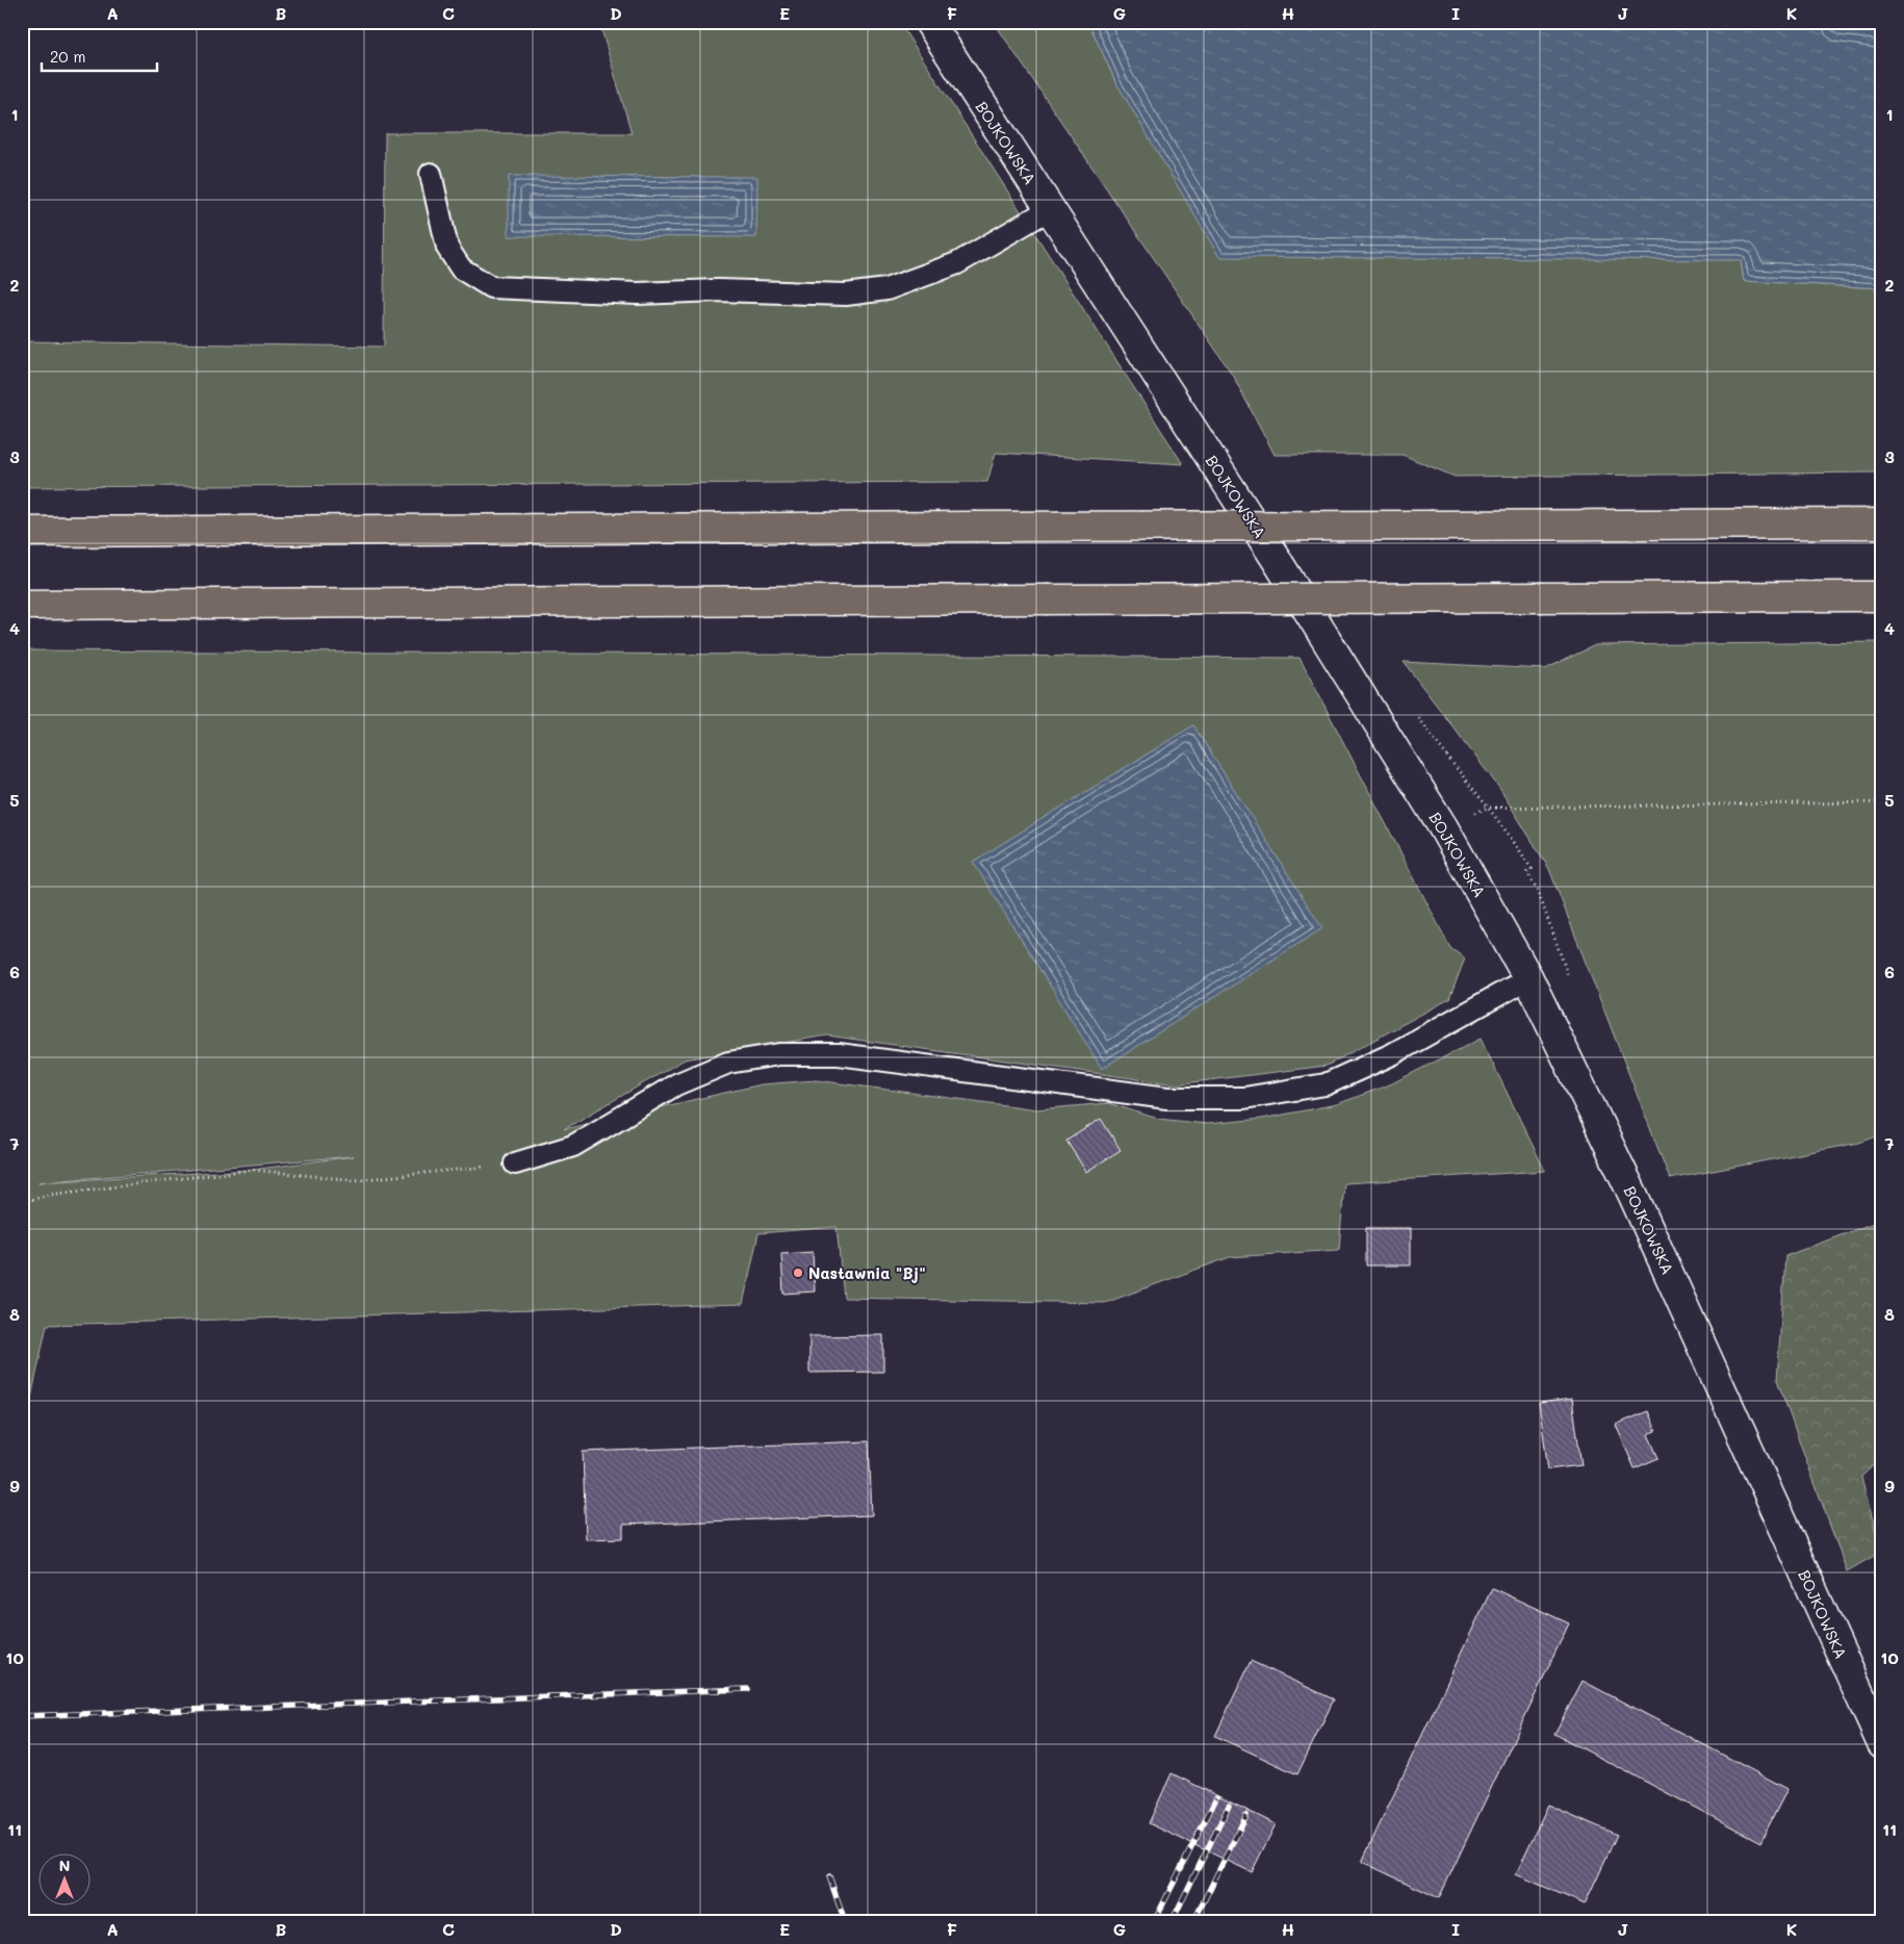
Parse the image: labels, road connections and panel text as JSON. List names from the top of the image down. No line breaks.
{"streets":{"street":["BOJKOWSKA"]},"places":["Nastawnia \"Bj\""],"scale_bar":"20 m","north":"top","grid":{"columns":["A","B","C","D","E","F","G","H","I","J","K"],"rows":["1","2","3","4","5","6","7","8","9","10","11"]}}
